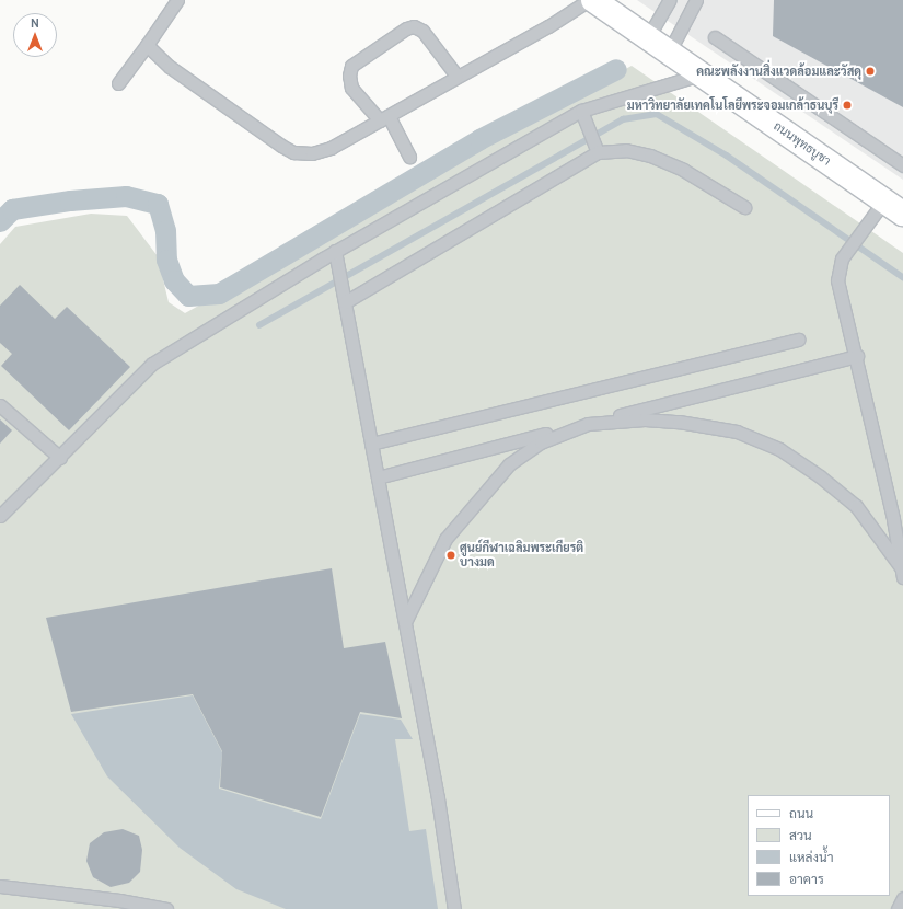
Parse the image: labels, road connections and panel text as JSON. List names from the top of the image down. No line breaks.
{"streets":{"main road":["ถนนพุทธบูชา"]},"places":["คณะพลังงานสิ่งแวดล้อมและวัสดุ","มหาวิทยาลัยเทคโนโลยีพระจอมเกล้าธนบุรี","ศูนย์กีฬาเฉลิมพระเกียรติ บางมด"],"legend":["ถนน","สวน","แหล่งน้ำ","อาคาร"],"north":"top"}
